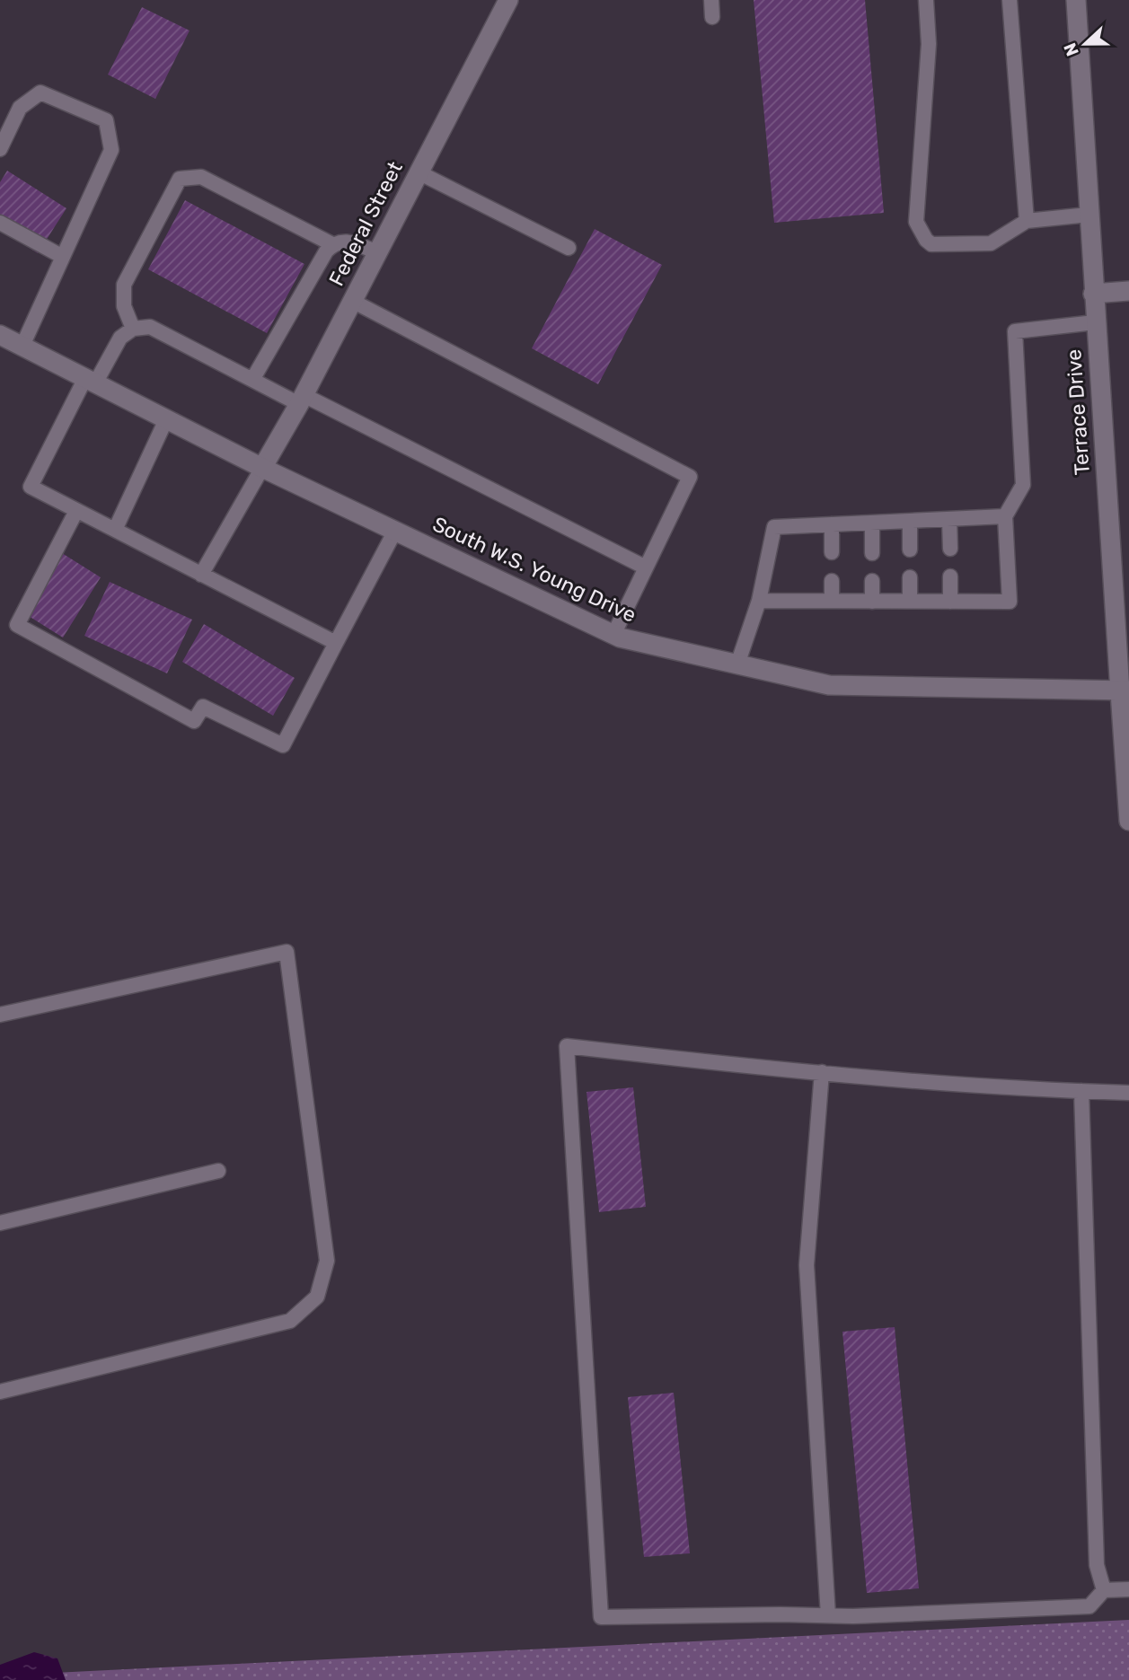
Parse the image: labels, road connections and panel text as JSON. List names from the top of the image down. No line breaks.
{"streets":{"street":["Federal Street","Terrace Drive","South W.S. Young Drive"]},"crossings":[["Federal Street","South W.S. Young Drive"],["Terrace Drive","South W.S. Young Drive"]],"north":"left"}
